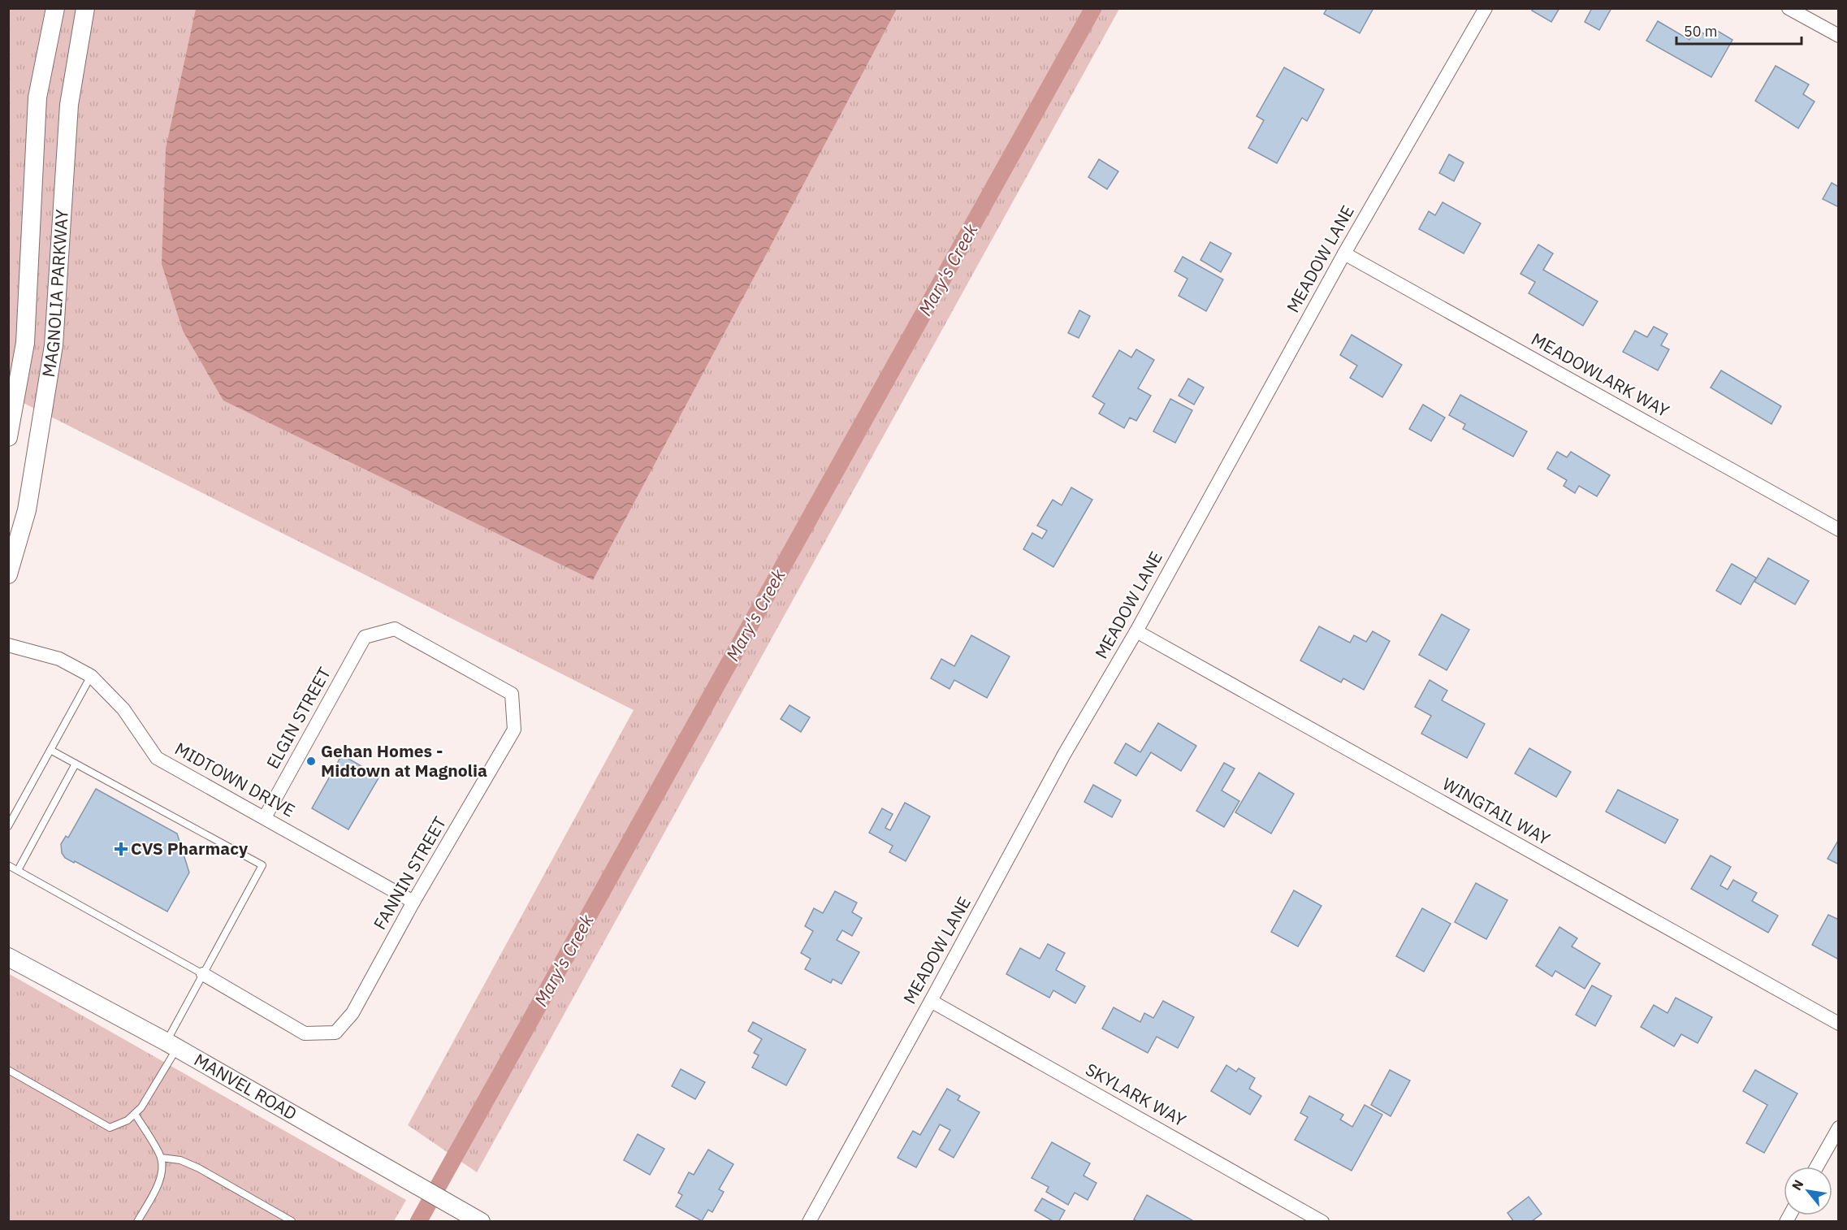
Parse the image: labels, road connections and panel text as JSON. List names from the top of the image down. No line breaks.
{"streets":{"street":["MEADOW LANE","MAGNOLIA PARKWAY","MEADOWLARK WAY","ELGIN STREET","MIDTOWN DRIVE","WINGTAIL WAY","FANNIN STREET","MANVEL ROAD","SKYLARK WAY"]},"crossings":[["MEADOW LANE","MEADOWLARK WAY"],["MEADOW LANE","WINGTAIL WAY"],["MEADOW LANE","SKYLARK WAY"],["ELGIN STREET","MIDTOWN DRIVE"],["ELGIN STREET","FANNIN STREET"],["MIDTOWN DRIVE","FANNIN STREET"]],"water":["Mary's Creek"],"places":{"other":["Gehan Homes - Midtown at Magnolia"],"health":["CVS Pharmacy"]},"scale_bar":"50 m","north":"top left"}
